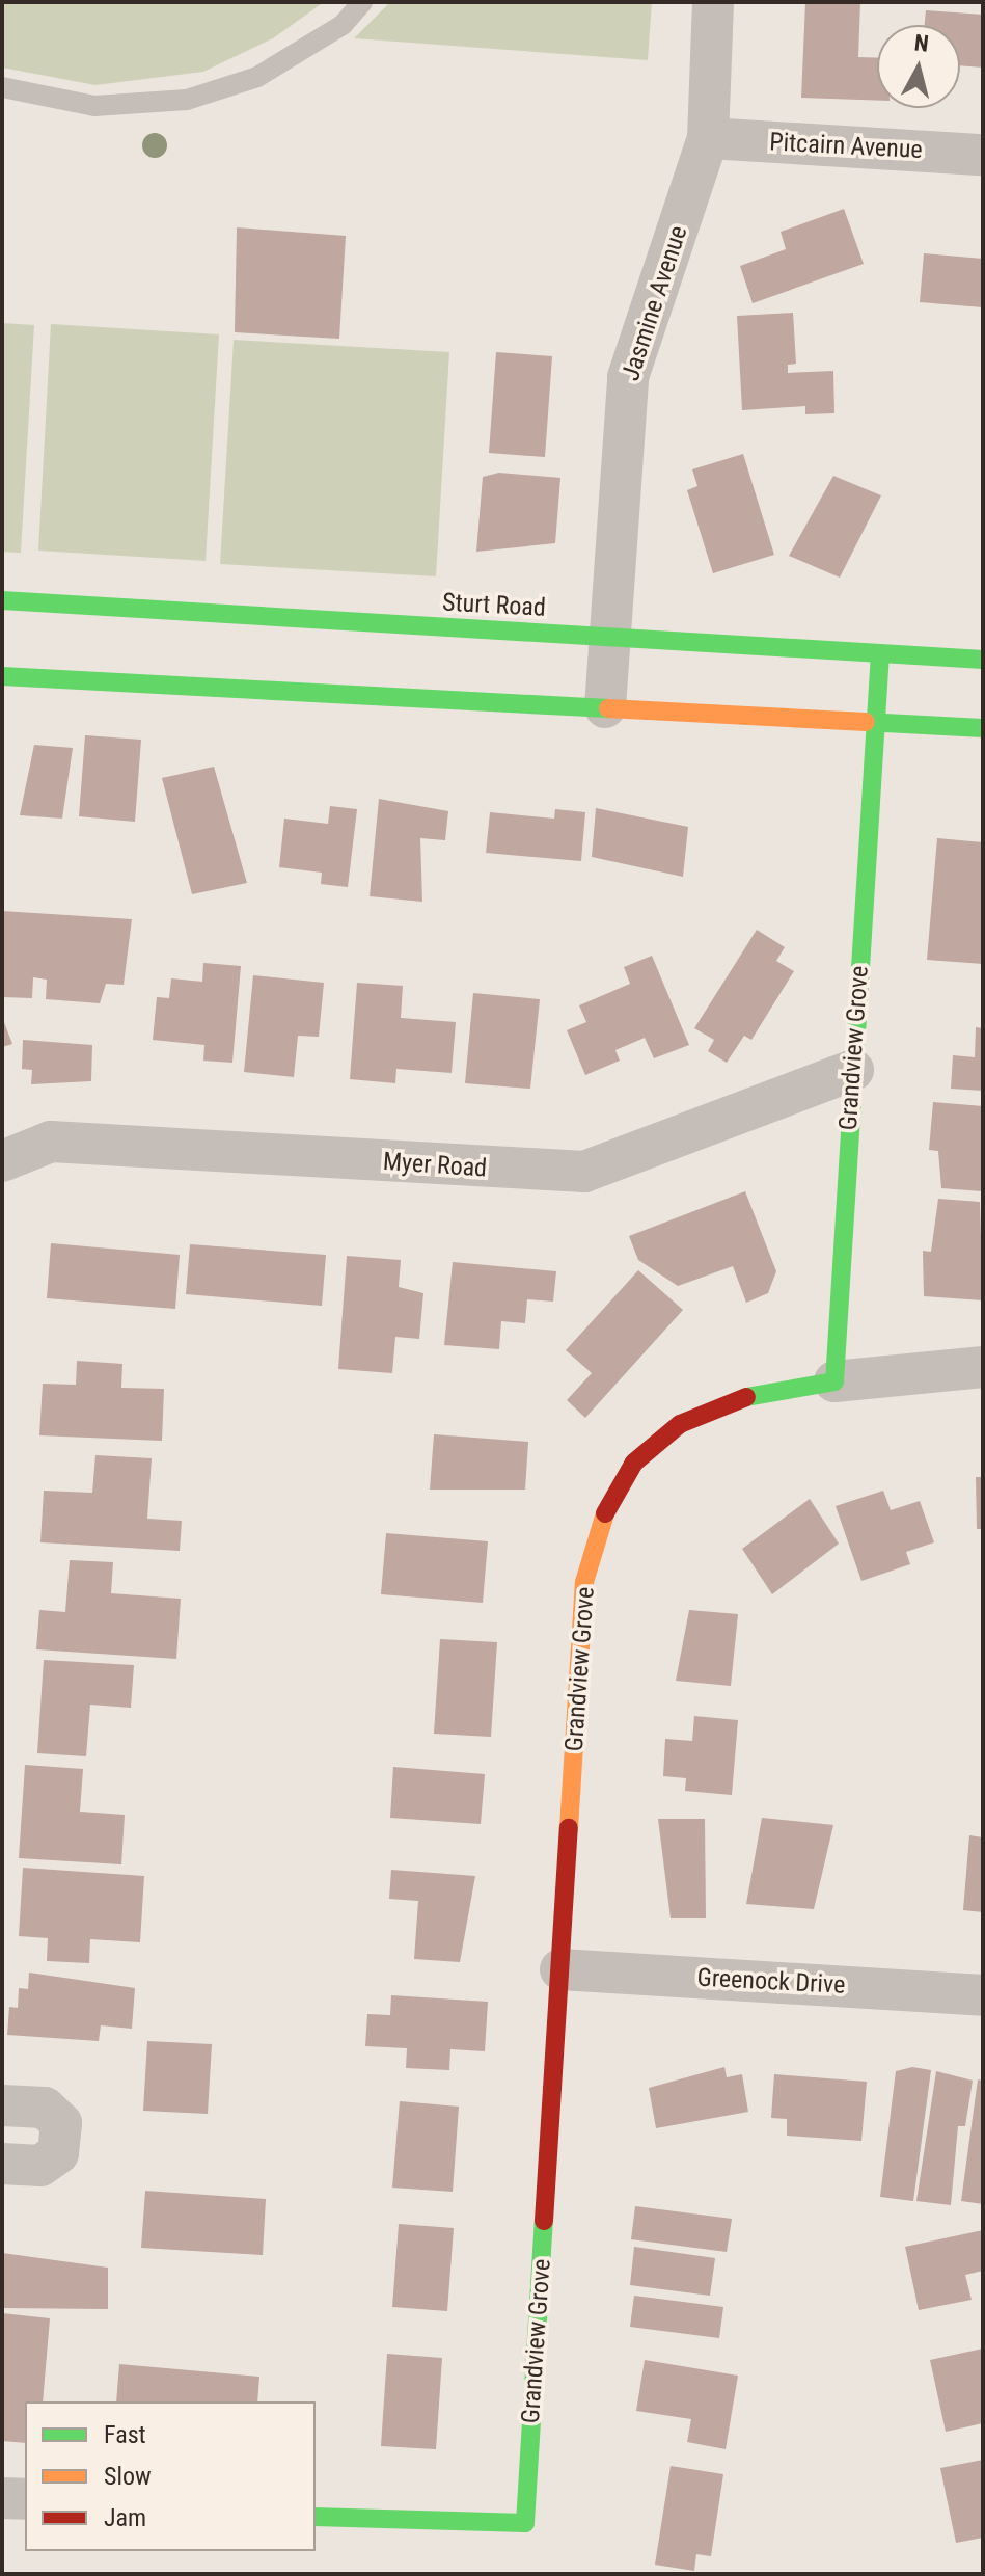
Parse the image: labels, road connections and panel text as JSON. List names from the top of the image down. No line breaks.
{"streets":{"street":["Pitcairn Avenue","Jasmine Avenue","Sturt Road","Grandview Grove","Myer Road","Greenock Drive"]},"crossings":[["Pitcairn Avenue","Jasmine Avenue"],["Jasmine Avenue","Sturt Road"],["Sturt Road","Grandview Grove"],["Grandview Grove","Myer Road"],["Grandview Grove","Greenock Drive"]],"legend":["Fast","Slow","Jam"],"north":"top"}
